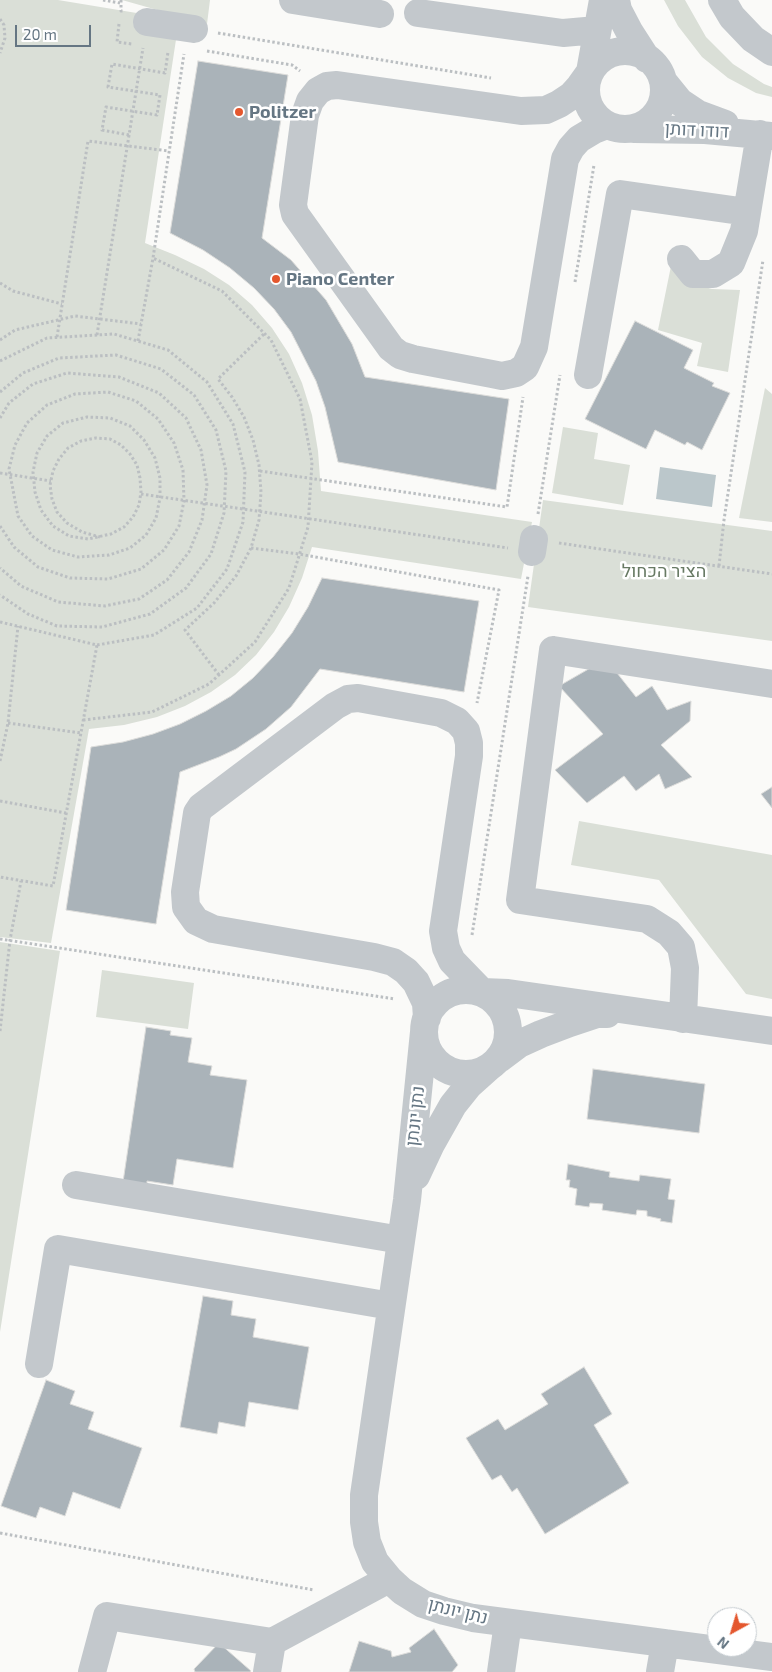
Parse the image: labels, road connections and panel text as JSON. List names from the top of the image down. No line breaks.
{"streets":{"street":["דודו דותן","נתן יונתן"]},"parks":["הציר הכחול"],"places":["Politzer","Piano Center"],"scale_bar":"20 m","north":"bottom left"}
